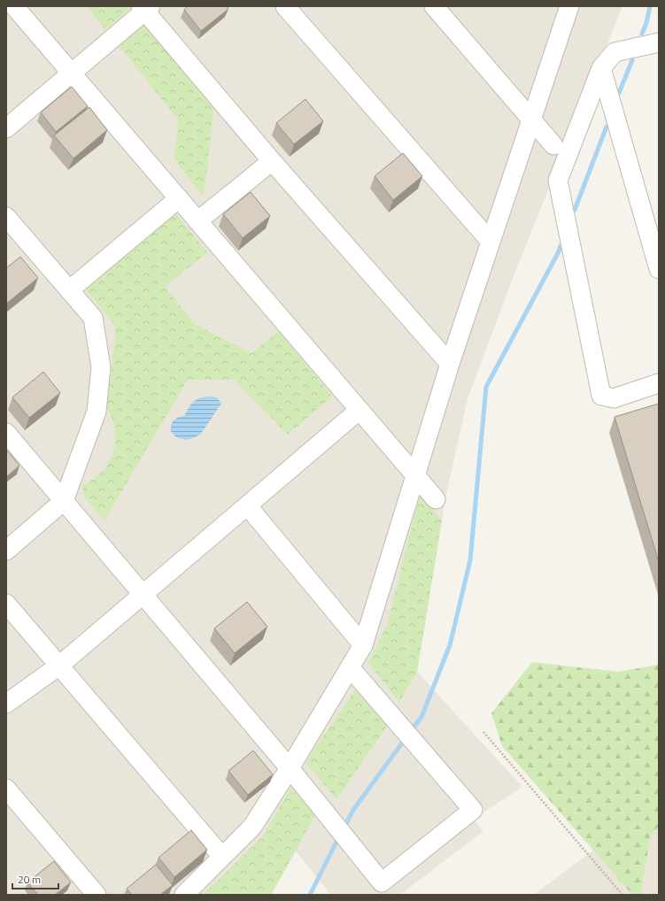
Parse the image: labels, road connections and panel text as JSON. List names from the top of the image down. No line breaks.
{"scale_bar":"20 m"}
